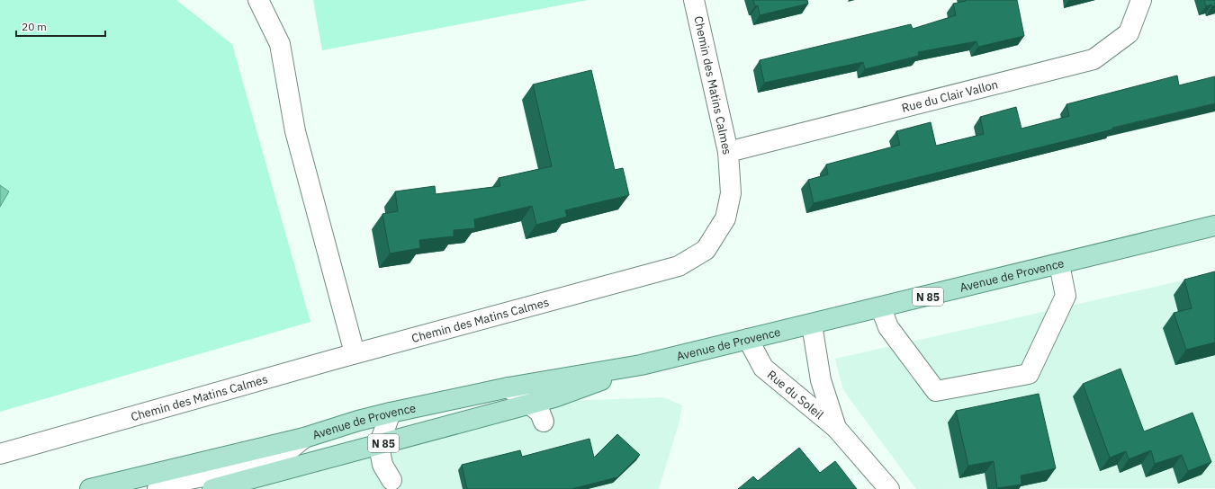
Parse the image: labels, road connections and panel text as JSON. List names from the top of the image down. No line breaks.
{"streets":{"main road":["Avenue de Provence","N 85"],"street":["Chemin des Matins Calmes","Rue du Clair Vallon","Rue du Soleil"]},"crossings":[["Chemin des Matins Calmes","Rue du Clair Vallon"],["Avenue de Provence","Rue du Soleil"]],"scale_bar":"20 m"}
